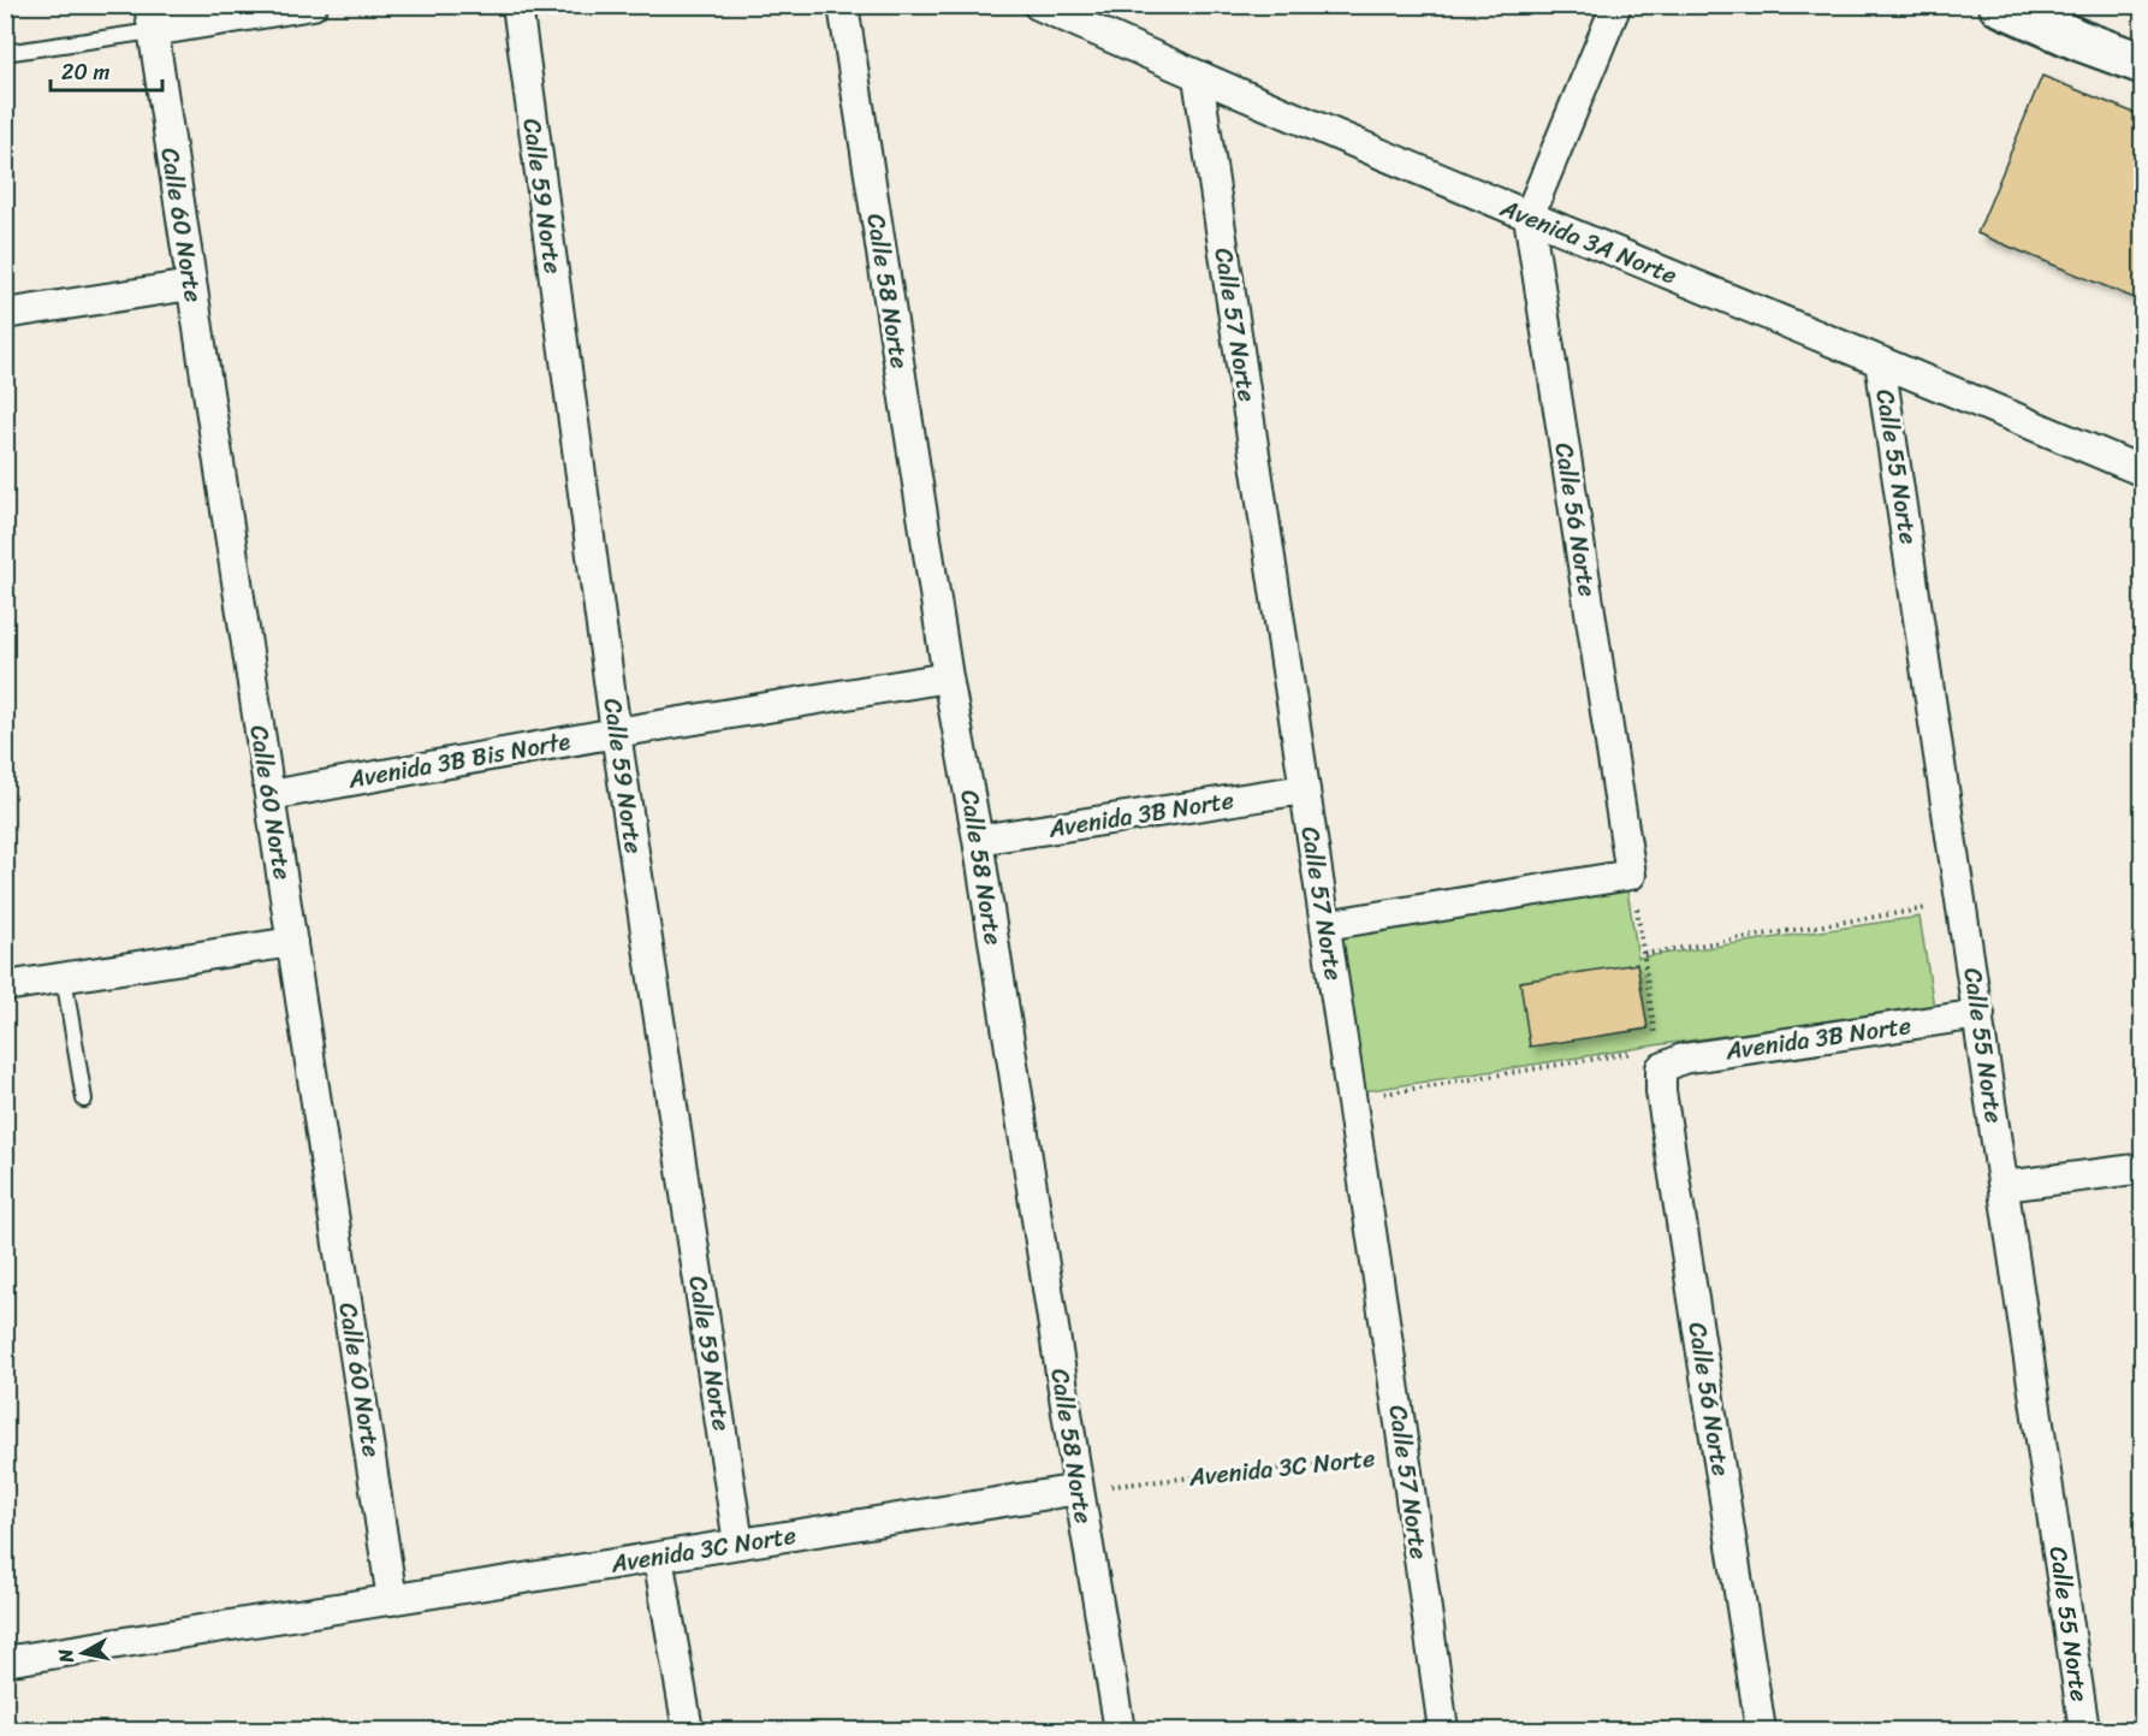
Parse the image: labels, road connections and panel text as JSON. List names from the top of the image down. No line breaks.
{"streets":{"street":["Calle 59 Norte","Calle 60 Norte","Avenida 3A Norte","Calle 58 Norte","Calle 57 Norte","Calle 55 Norte","Calle 56 Norte","Avenida 3B Bis Norte","Avenida 3B Norte","Avenida 3C Norte"]},"crossings":[["Calle 59 Norte","Avenida 3B Bis Norte"],["Calle 59 Norte","Avenida 3C Norte"],["Calle 60 Norte","Avenida 3B Bis Norte"],["Calle 60 Norte","Avenida 3C Norte"],["Avenida 3A Norte","Calle 57 Norte"],["Avenida 3A Norte","Calle 55 Norte"],["Avenida 3A Norte","Calle 56 Norte"],["Calle 58 Norte","Avenida 3B Bis Norte"],["Calle 58 Norte","Avenida 3B Norte"],["Calle 58 Norte","Avenida 3C Norte"],["Calle 57 Norte","Avenida 3B Norte"],["Calle 57 Norte","Avenida 3C Norte"],["Calle 55 Norte","Avenida 3B Norte"],["Calle 56 Norte","Avenida 3B Norte"]],"scale_bar":"20 m","north":"left"}
